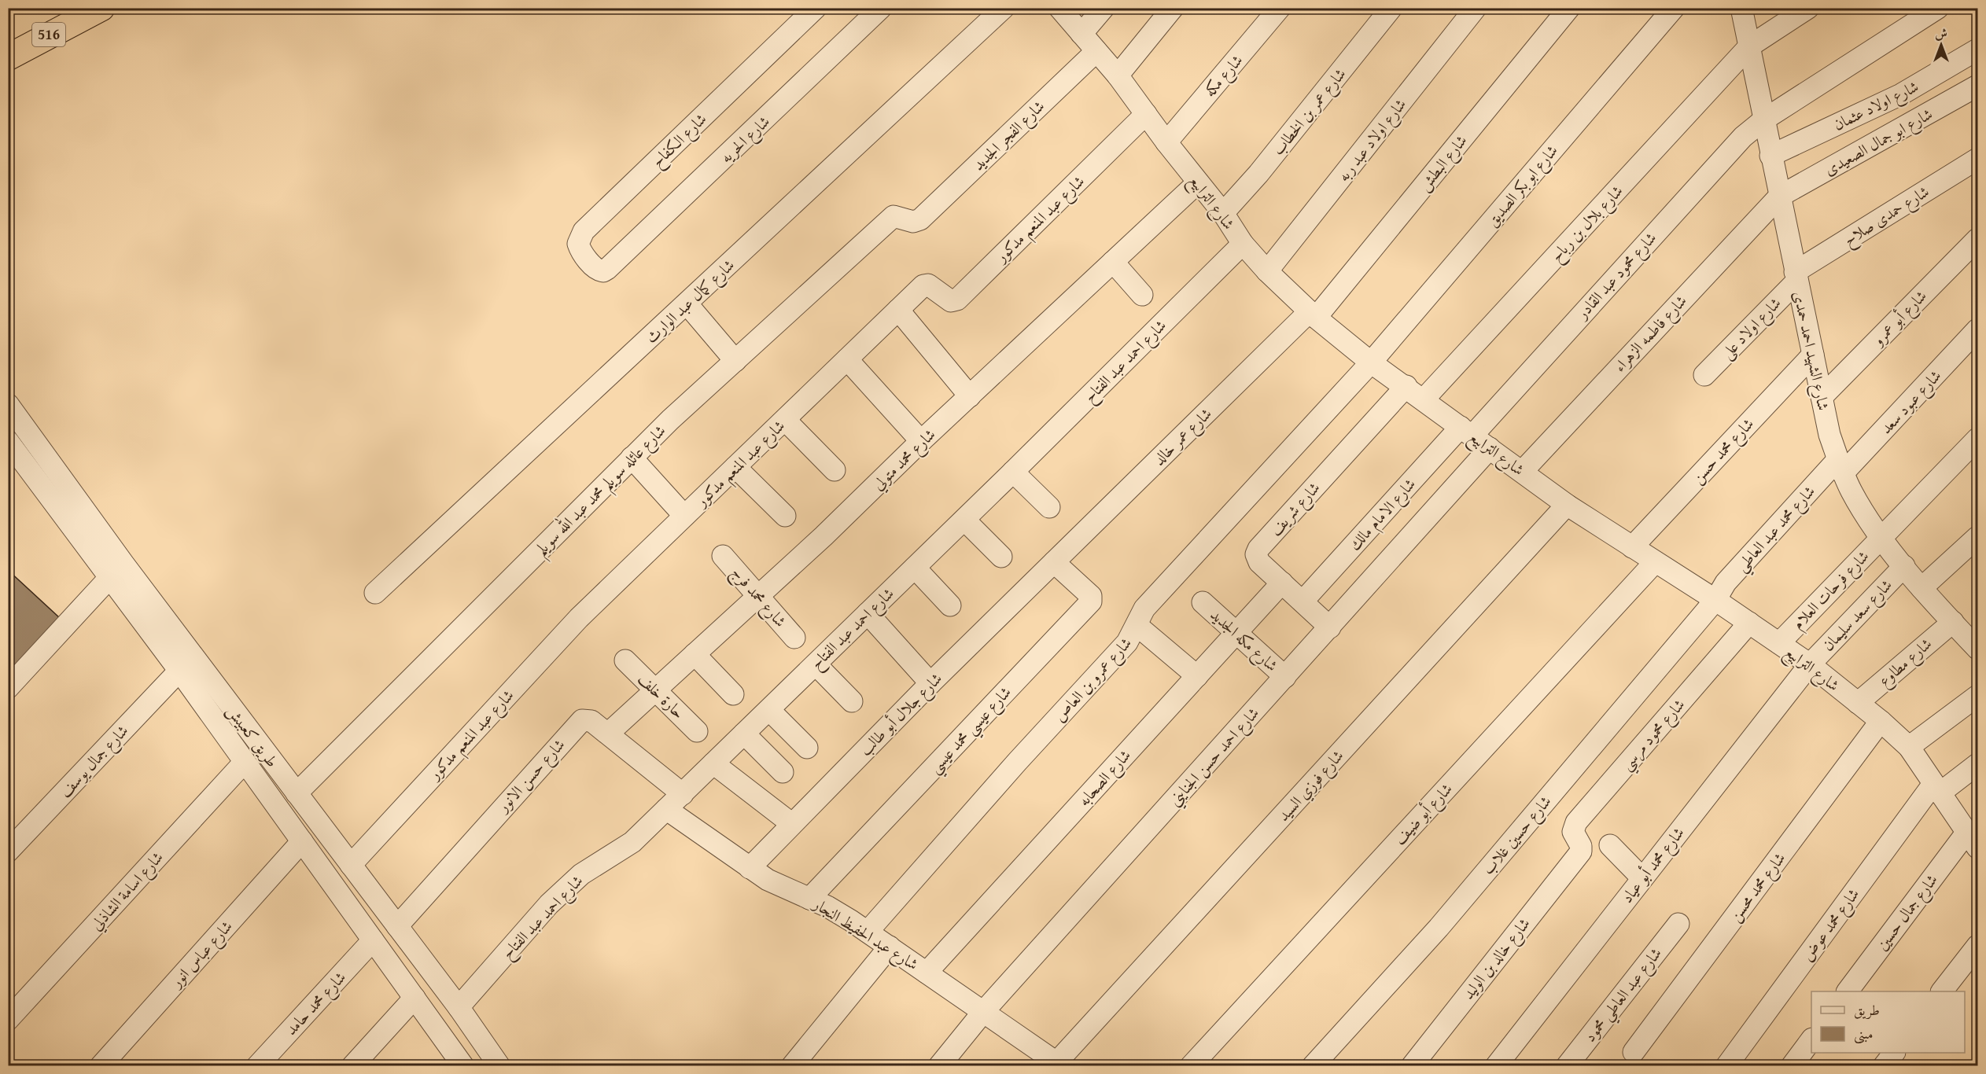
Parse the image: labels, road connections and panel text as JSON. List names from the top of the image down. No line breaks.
{"streets":{"highway":["516"],"street":["شارع مكه","شارع اولاد عثمان","شارع عمر بن الخطاب","شارع الفجر الجديد","شارع الحريه","شارع الكفاح","شارع اولاد عبد ربه","شارع ابو جمال الصعيدى","شارع البطش","شارع ابو بكر الصديق","شارع الترابيع","شارع حمدى صلاح","شارع عبد المنعم مدكور","شارع بلال بن رباح","شارع محمود عبد القادر","شارع كمال عبد الوارث","شارع أبو عمرو","شارع اولاد على","شارع فاطمه الزهراء","شارع الشهيد احمد حمدى","شارع احمد عبد الفتاح","شارع عبود سعد","شارع عمر خالد","شارع محمد حسن","شارع محمد متولي","شارع عائله سويلم محمد عبد الله سويلم","شارع شريف","شارع الامام مالك","شارع محمد عبد العاطي","شارع فرحات العلام","شارع محمد فرج","شارع سعد سليمان","شارع مكه الجديد","شارع مطاوع","شارع عمرو بن العاص","حارة خلف","شارع جلال أبو طالب","شارع عيسي محمد عيسي","شارع محمود مرسي","طريق كعبيش","شارع احمد حسن الجنايني","شارع جمال يوسف","شارع حسن الانور","شارع الصحابه","شارع فوزي السيد","شارع أبو ضيف","شارع حسين غلاب","شارع محمد أبو عياد","شارع محمد محسن","شارع اسامة الشاذلي","شارع جمال حسين","شارع محمد عوض","شارع عبد الحفيظ النجار","شارع عباس انور","شارع خالد بن الوليد","شارع عبد العاطي محمود","شارع محمد حامد"]},"crossings":[["شارع مكه","شارع الترابيع"],["شارع اولاد عثمان","شارع الشهيد احمد حمدى"],["شارع عمر بن الخطاب","شارع الترابيع"],["شارع الفجر الجديد","شارع الترابيع"],["شارع الفجر الجديد","شارع عائله سويلم محمد عبد الله سويلم"],["شارع الحريه","شارع الكفاح"],["شارع اولاد عبد ربه","شارع الترابيع"],["شارع ابو جمال الصعيدى","شارع فاطمه الزهراء"],["شارع ابو جمال الصعيدى","شارع الشهيد احمد حمدى"],["شارع البطش","شارع الترابيع"],["شارع البطش","شارع عمر خالد"],["شارع ابو بكر الصديق","شارع الترابيع"],["شارع ابو بكر الصديق","شارع عمرو بن العاص"],["شارع الترابيع","شارع عبد المنعم مدكور"],["شارع الترابيع","شارع بلال بن رباح"],["شارع الترابيع","شارع محمود عبد القادر"],["شارع الترابيع","شارع فاطمه الزهراء"],["شارع الترابيع","شارع احمد عبد الفتاح"],["شارع الترابيع","شارع عمر خالد"],["شارع الترابيع","شارع محمد حسن"],["شارع الترابيع","شارع محمد متولي"],["شارع الترابيع","شارع شريف"],["شارع الترابيع","شارع الامام مالك"],["شارع الترابيع","شارع محمد عبد العاطي"],["شارع الترابيع","شارع فرحات العلام"],["شارع الترابيع","شارع سعد سليمان"],["شارع الترابيع","شارع مطاوع"],["شارع الترابيع","شارع عمرو بن العاص"],["شارع الترابيع","شارع محمود مرسي"],["شارع الترابيع","شارع احمد حسن الجنايني"],["شارع الترابيع","شارع فوزي السيد"],["شارع الترابيع","شارع أبو ضيف"],["شارع الترابيع","شارع حسين غلاب"],["شارع الترابيع","شارع محمد أبو عياد"],["شارع الترابيع","شارع محمد محسن"],["شارع الترابيع","شارع جمال حسين"],["شارع الترابيع","شارع محمد عوض"],["شارع حمدى صلاح","شارع اولاد على"],["شارع حمدى صلاح","شارع الشهيد احمد حمدى"],["شارع عبد المنعم مدكور","طريق كعبيش"],["شارع بلال بن رباح","شارع الشهيد احمد حمدى"],["شارع محمود عبد القادر","شارع الشهيد احمد حمدى"],["شارع محمود عبد القادر","شارع الامام مالك"],["شارع أبو عمرو","شارع الشهيد احمد حمدى"],["شارع اولاد على","شارع الشهيد احمد حمدى"],["شارع فاطمه الزهراء","شارع الشهيد احمد حمدى"],["شارع الشهيد احمد حمدى","شارع عبود سعد"],["شارع الشهيد احمد حمدى","شارع محمد حسن"],["شارع الشهيد احمد حمدى","شارع محمد عبد العاطي"],["شارع الشهيد احمد حمدى","شارع فرحات العلام"],["شارع الشهيد احمد حمدى","شارع سعد سليمان"],["شارع الشهيد احمد حمدى","شارع مطاوع"],["شارع احمد عبد الفتاح","طريق كعبيش"],["شارع احمد عبد الفتاح","شارع حسن الانور"],["شارع احمد عبد الفتاح","شارع عبد الحفيظ النجار"],["شارع عبود سعد","شارع محمد عبد العاطي"],["شارع عمر خالد","شارع جلال أبو طالب"],["شارع عمر خالد","شارع عيسي محمد عيسي"],["شارع محمد متولي","شارع محمد فرج"],["شارع محمد متولي","حارة خلف"],["شارع محمد متولي","شارع حسن الانور"],["شارع عائله سويلم محمد عبد الله سويلم","طريق كعبيش"],["شارع شريف","شارع الامام مالك"],["شارع شريف","شارع احمد حسن الجنايني"],["شارع شريف","شارع الصحابه"],["شارع محمد عبد العاطي","شارع حسين غلاب"],["شارع سعد سليمان","شارع محمد أبو عياد"],["شارع مكه الجديد","شارع احمد حسن الجنايني"],["شارع مكه الجديد","شارع الصحابه"],["شارع عمرو بن العاص","شارع عبد الحفيظ النجار"],["شارع جلال أبو طالب","شارع عيسي محمد عيسي"],["شارع جلال أبو طالب","شارع عبد الحفيظ النجار"],["شارع عيسي محمد عيسي","شارع عبد الحفيظ النجار"],["شارع محمود مرسي","شارع خالد بن الوليد"],["طريق كعبيش","شارع جمال يوسف"],["طريق كعبيش","شارع حسن الانور"],["طريق كعبيش","شارع اسامة الشاذلي"],["طريق كعبيش","شارع عباس انور"],["طريق كعبيش","شارع محمد حامد"],["شارع احمد حسن الجنايني","شارع عبد الحفيظ النجار"],["شارع الصحابه","شارع عبد الحفيظ النجار"],["شارع فوزي السيد","شارع عبد الحفيظ النجار"]],"legend":["طريق","مبنى"],"north":"top"}
